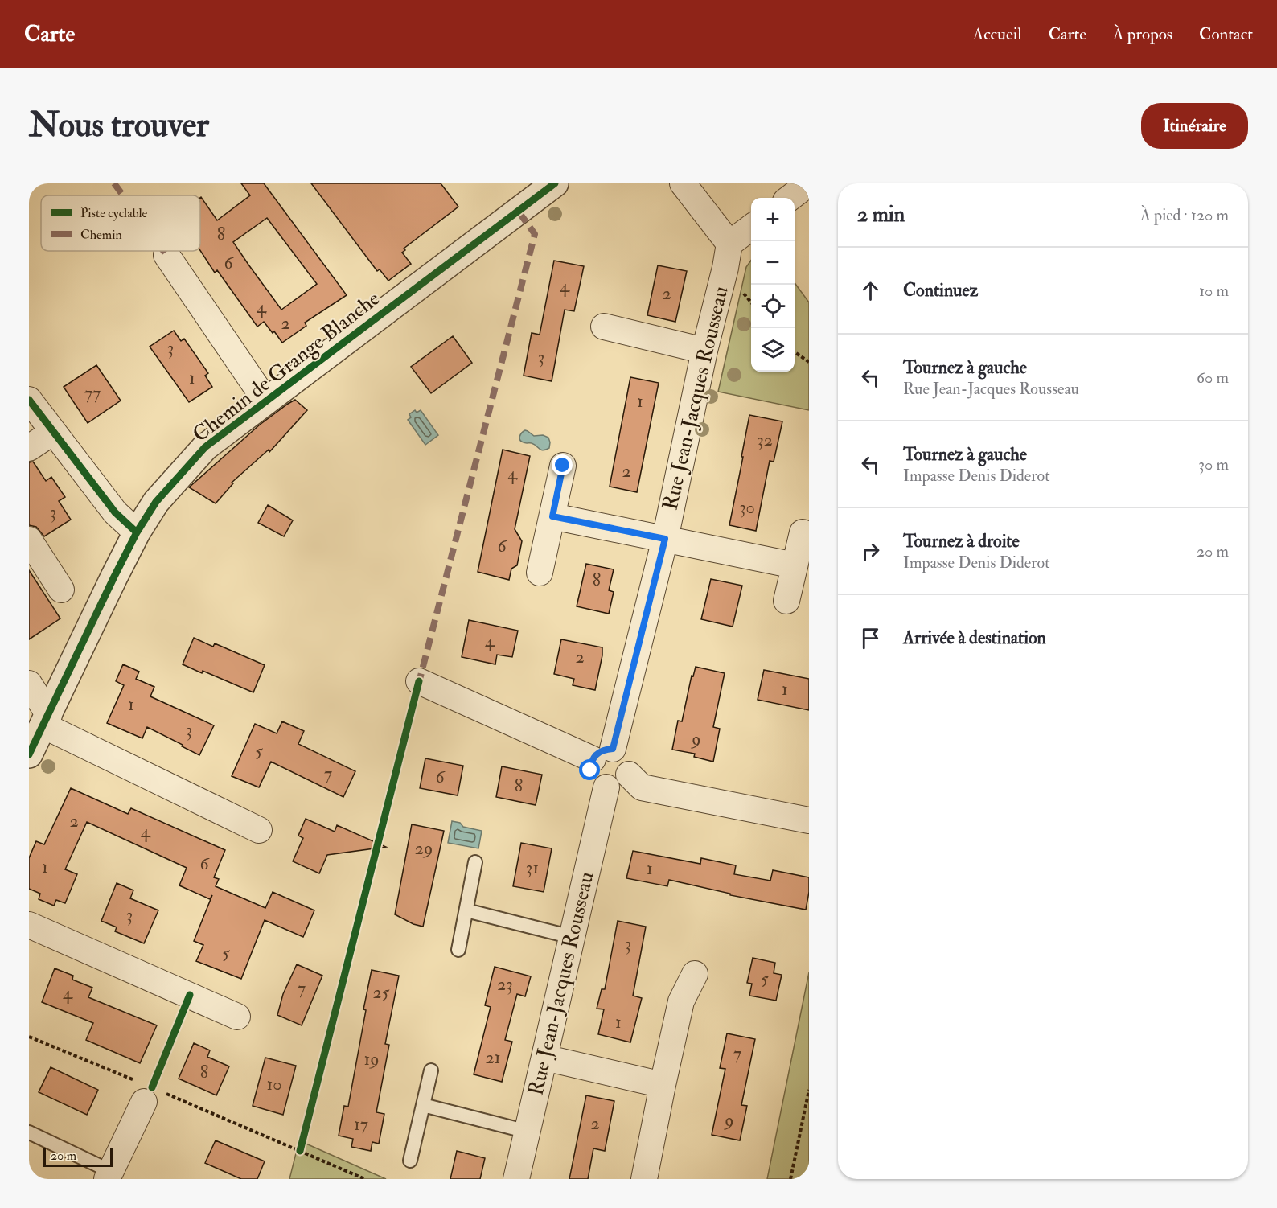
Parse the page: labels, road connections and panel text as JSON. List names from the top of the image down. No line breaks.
{"streets":{"street":["Chemin de Grange Blanche","Rue Jean-Jacques Rousseau"]},"house_numbers":["8","6","4","2","4","2","3","3","1","77","1","32","2","4","30","3","6","8","4","2","1","1","3","9","5","7","6","8","2","4","29","6","1","31","1","3","3","5","5","23","7","25","4","1","7","21","19","8","10","9","2","17"],"legend":["Piste cyclable","Chemin"],"scale_bar":"20 m","page":{"header":"Carte","nav":["Accueil","Carte","À propos","Contact"],"buttons":"Itinéraire","title":"Nous trouver","heading":["2 min","À pied · 120 m"],"map_buttons":["+","−"],"list":[["Continuez","10 m"],["Tournez à gauche","Rue Jean-Jacques Rousseau","60 m"],["Tournez à gauche","Impasse Denis Diderot","30 m"],["Tournez à droite","Impasse Denis Diderot","20 m"],"Arrivée à destination"],"scale":"20 m"}}
